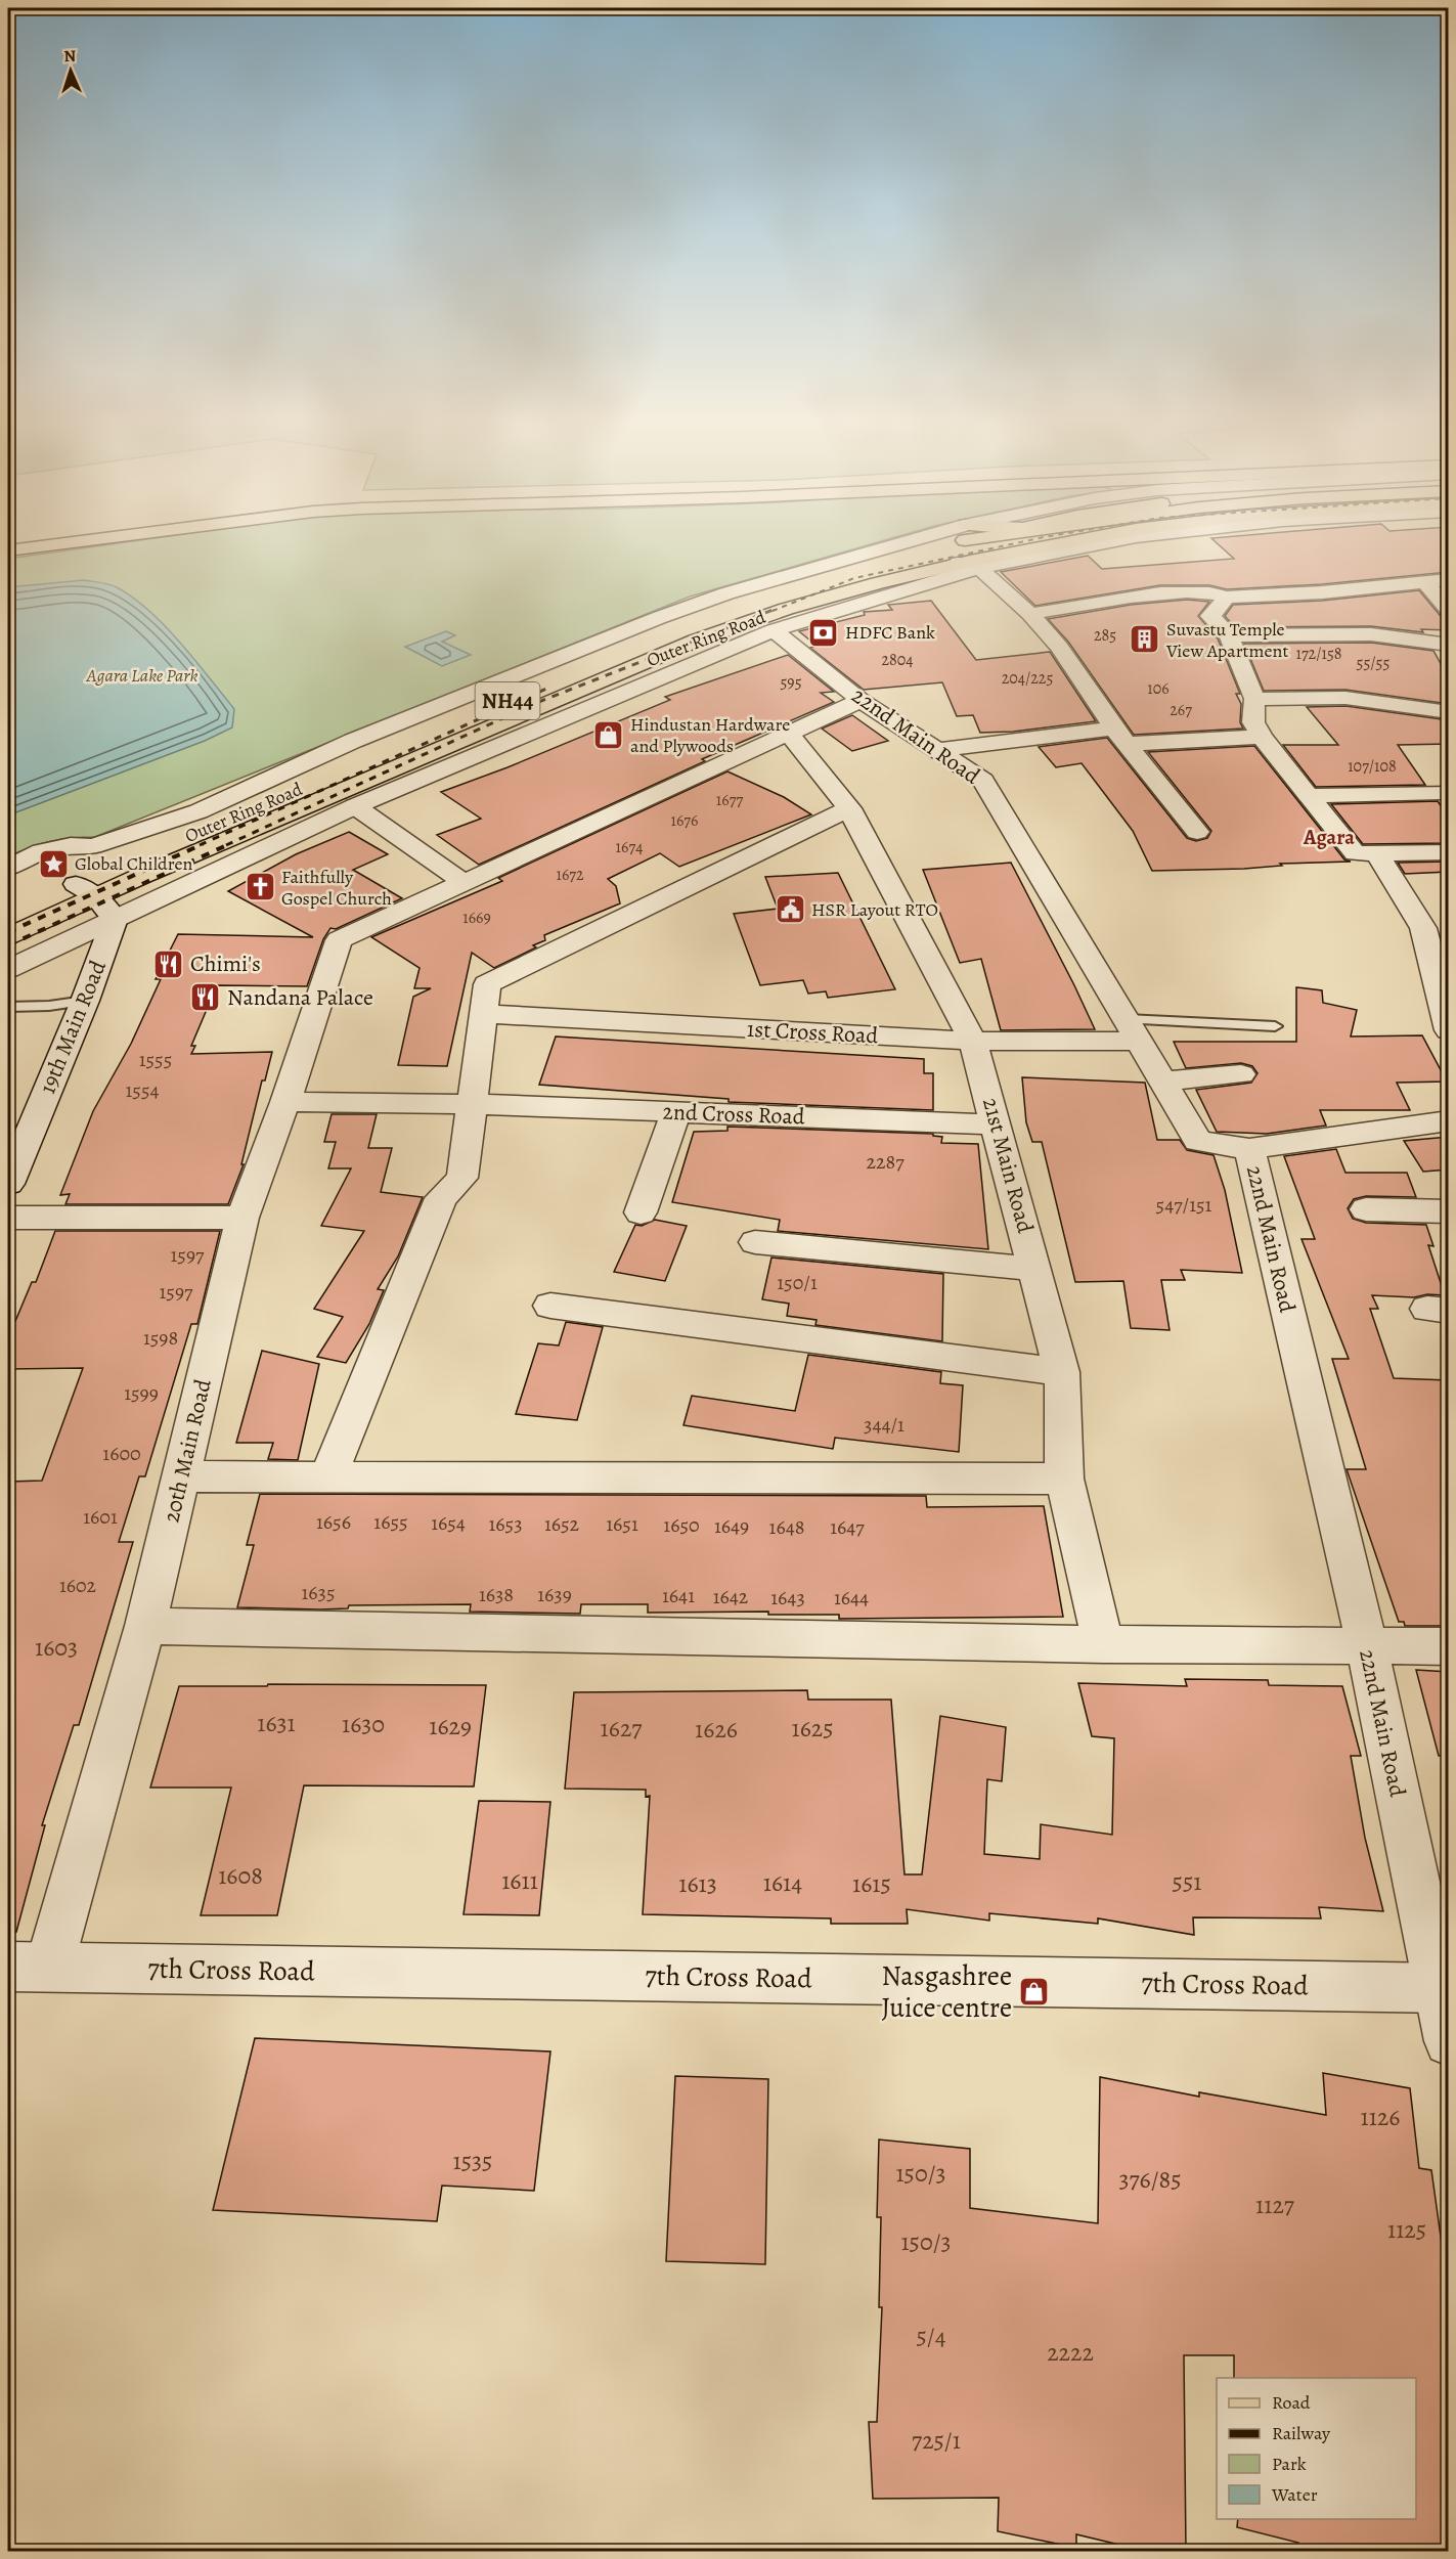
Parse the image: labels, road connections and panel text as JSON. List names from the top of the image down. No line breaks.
{"streets":{"main road":["Outer Ring Road","NH44"],"street":["22nd Main Road","19th Main Road","1st Cross Road","2nd Cross Road","21st Main Road","20th Main Road","7th Cross Road"]},"crossings":[["22nd Main Road","1st Cross Road"],["22nd Main Road","7th Cross Road"],["1st Cross Road","21st Main Road"],["2nd Cross Road","21st Main Road"],["2nd Cross Road","20th Main Road"],["20th Main Road","7th Cross Road"]],"districts":["Agara"],"parks":["Agara Lake Park"],"places":{"bank":["HDFC Bank"],"building":["Suvastu Temple View Apartment"],"shop":["Hindustan Hardware and Plywoods","Nasgashree Juice centre"],"place":["Global Children"],"church":["Faithfully Gospel Church"],"public building":["HSR Layout RTO"],"restaurant":["Chimi's","Nandana Palace"]},"house_numbers":["285","172/158","2804","55/55","204/225","595","106","267","107/108","1677","1676","1674","1672","1669","1555","1554","2287","547/151","1597","150/1","1597","1598","1599","344/1","1600","1601","1656","1655","1654","1653","1652","1651","1650","1649","1648","1647","1602","1635","1638","1639","1641","1642","1643","1644","1603","1631","1630","1629","1627","1625","1626","1608","1611","551","1614","1613","1615","1126","1535","150/3","376/85","1127","1125","150/3","5/4","2222","725/1"],"legend":["Road","Railway","Park","Water"],"north":"top"}
